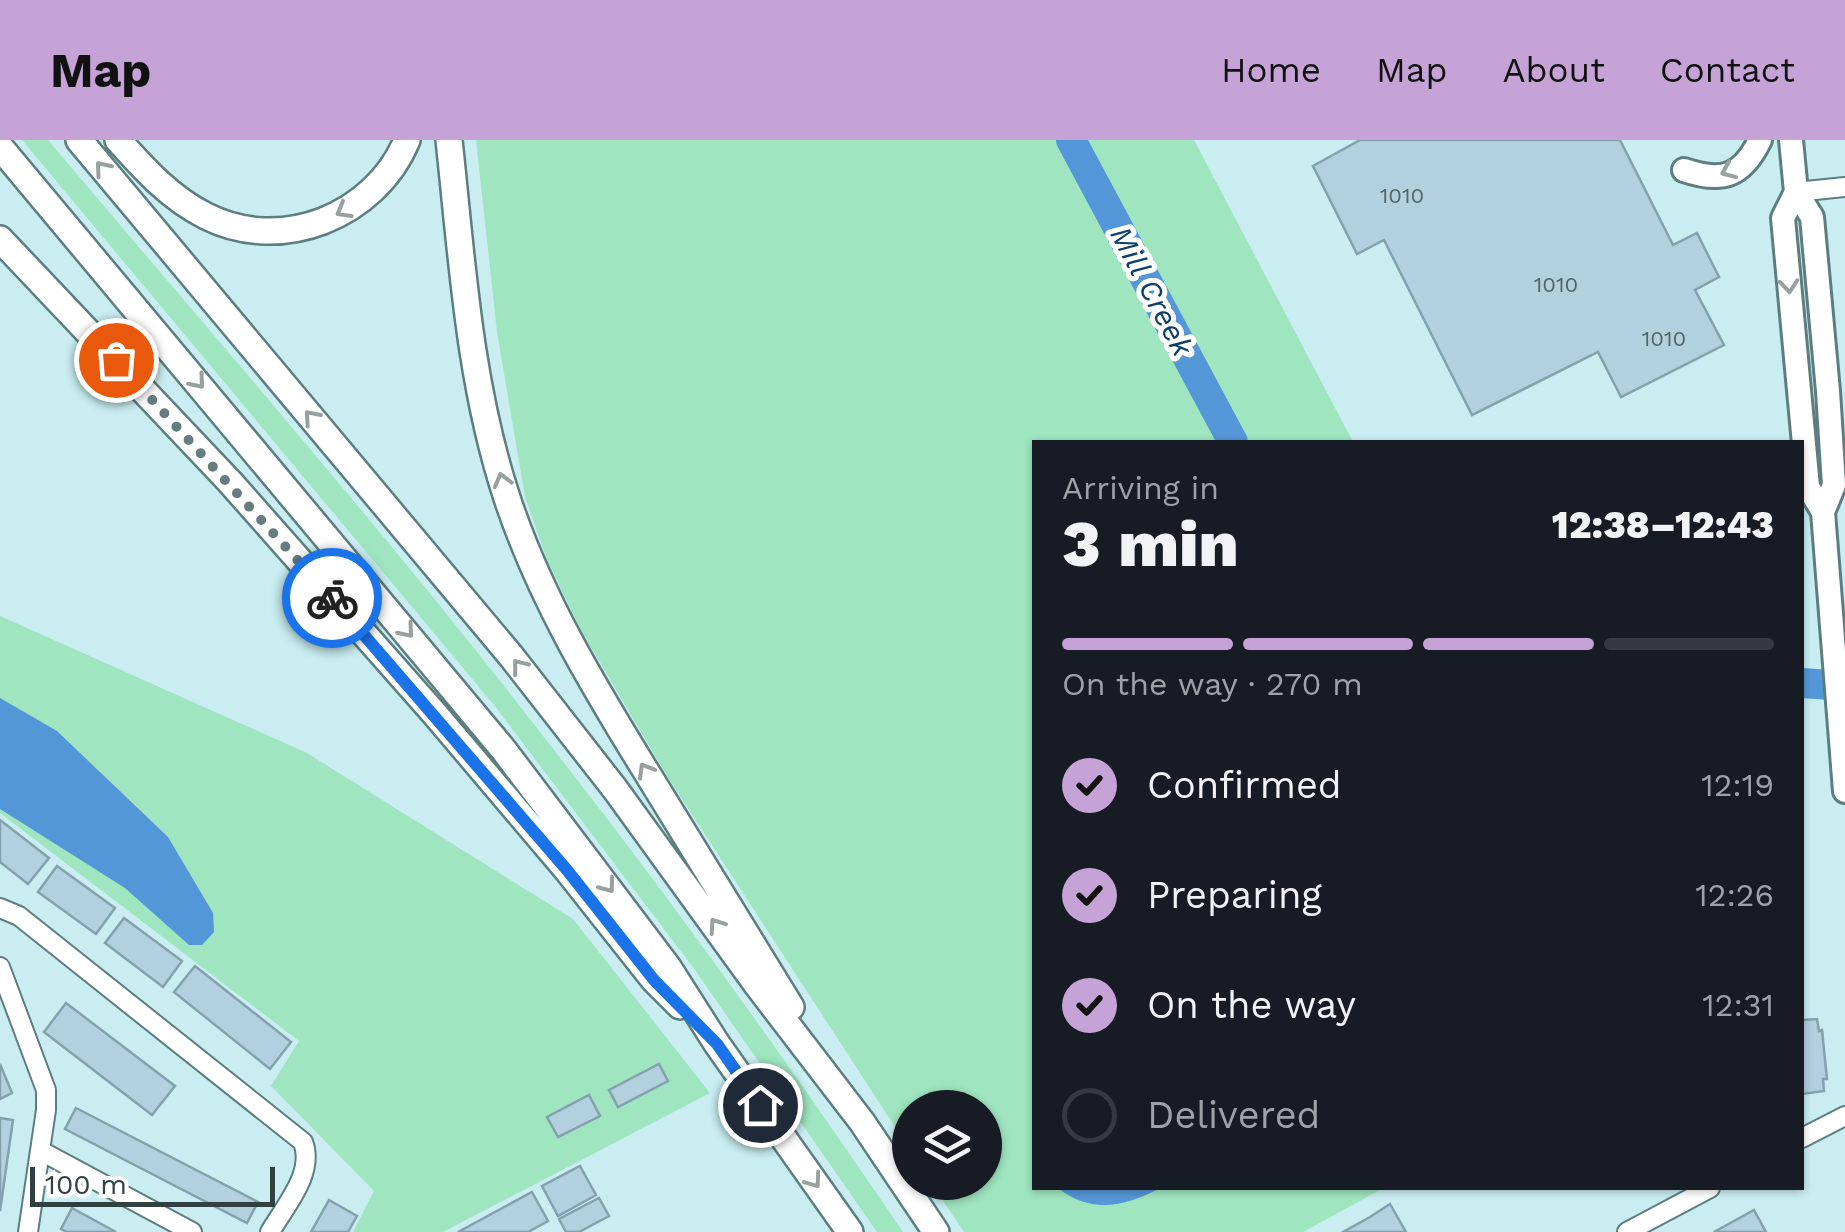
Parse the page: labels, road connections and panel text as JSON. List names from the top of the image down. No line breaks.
{"water":["Mill Creek"],"house_numbers":["1010","1010","1010"],"scale_bar":"100 m","page":{"header":"Map","nav":["Home","Map","About","Contact"],"heading":["3 min","Arriving in","12:38–12:43"],"bar":"On the way · 270 m","list":[["Confirmed","12:19"],["Preparing","12:26"],["On the way","12:31"],"Delivered"],"scale":"100 m"}}
